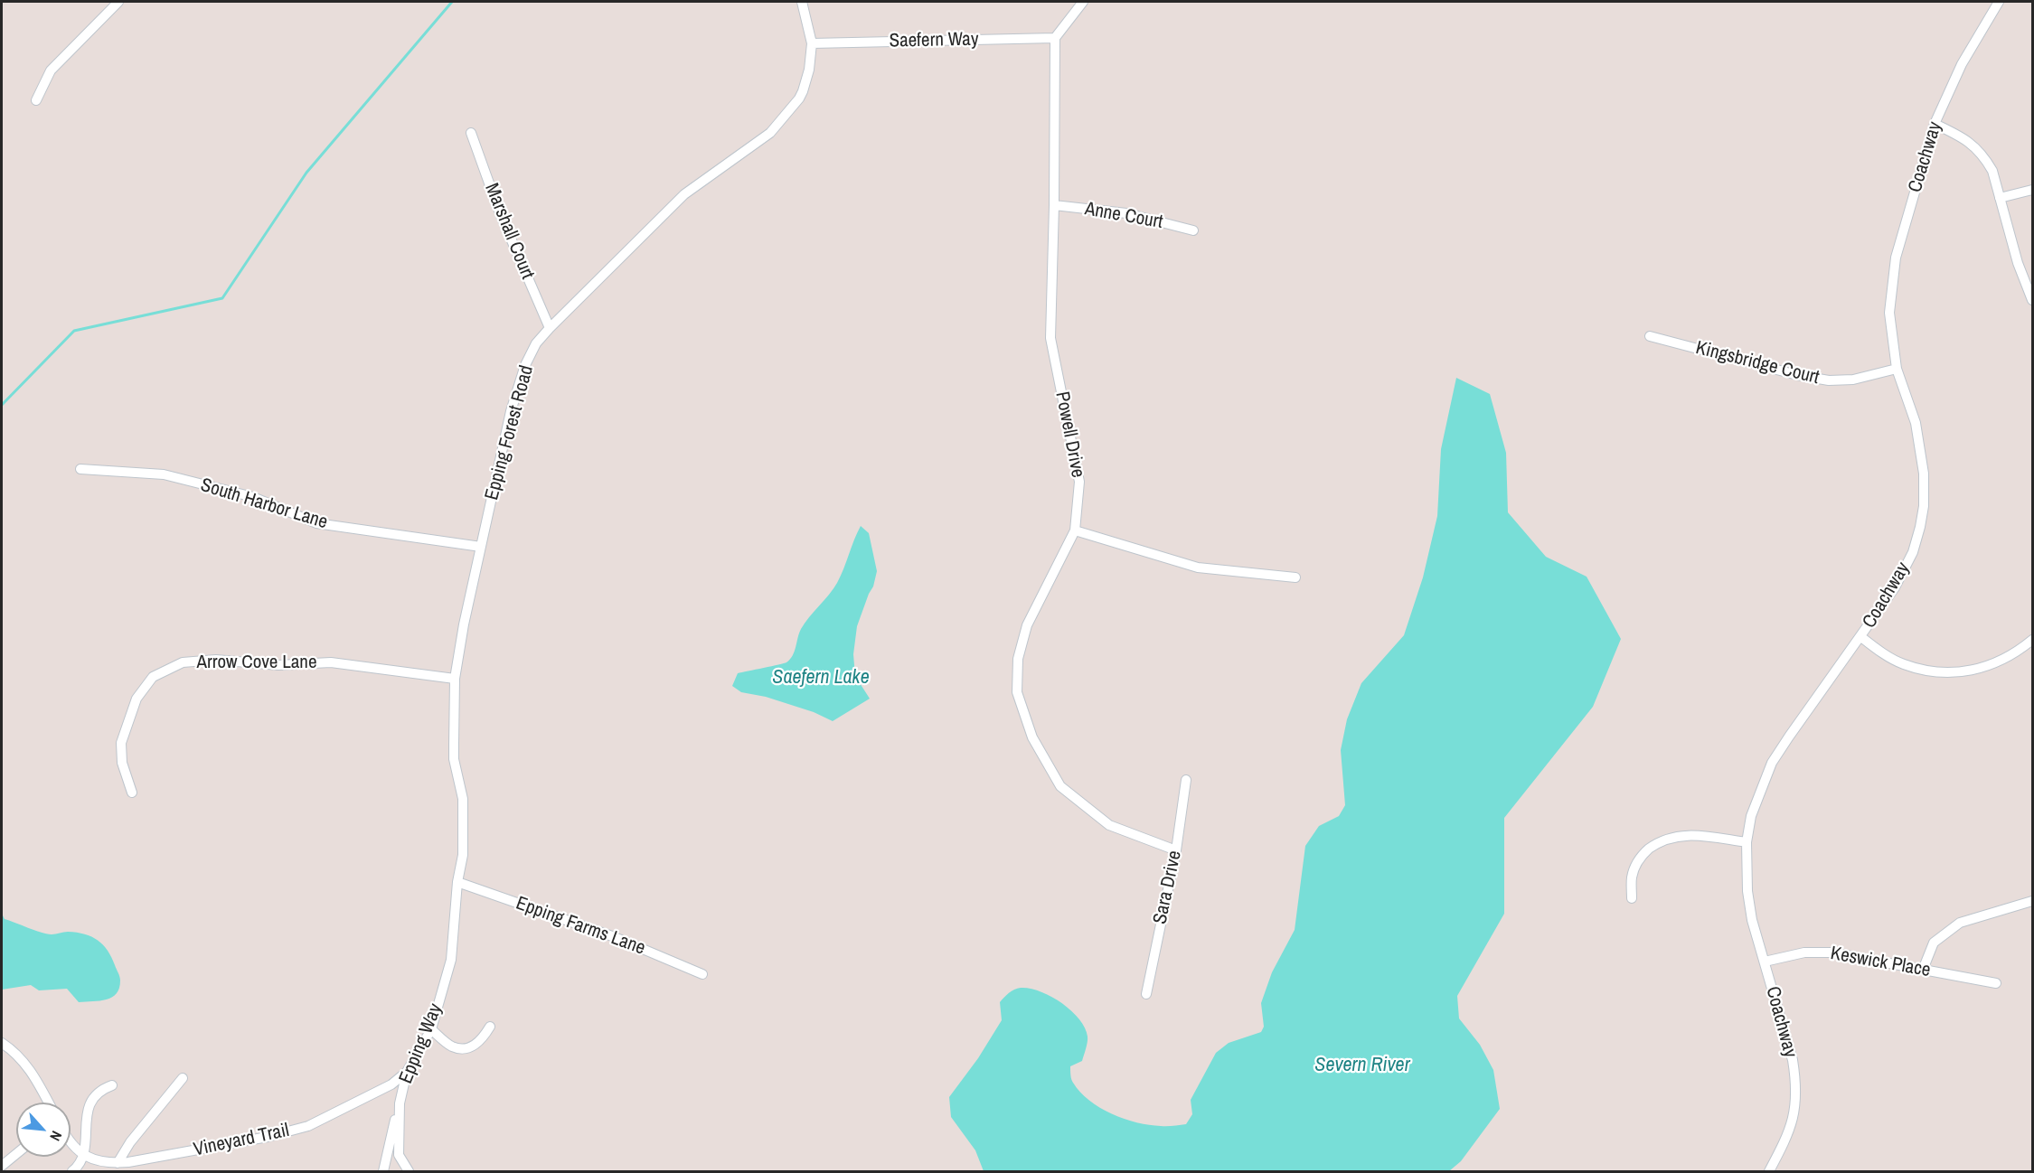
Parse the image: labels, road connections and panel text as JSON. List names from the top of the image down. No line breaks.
{"streets":{"street":["Saefern Way","Coachway","Anne Court","Marshall Court","Kingsbridge Court","Epping Forest Road","Powell Drive","South Harbor Lane","Arrow Cove Lane","Sara Drive","Epping Farms Lane","Keswick Place","Epping Way","Vineyard Trail"]},"crossings":[["Saefern Way","Epping Forest Road"],["Saefern Way","Powell Drive"],["Coachway","Kingsbridge Court"],["Coachway","Keswick Place"],["Anne Court","Powell Drive"],["Marshall Court","Epping Forest Road"],["Epping Forest Road","South Harbor Lane"],["Epping Forest Road","Arrow Cove Lane"],["Epping Forest Road","Epping Farms Lane"],["Epping Forest Road","Epping Way"],["Powell Drive","Sara Drive"],["Epping Farms Lane","Epping Way"],["Epping Way","Vineyard Trail"]],"water":["Saefern Lake","Severn River"],"north":"bottom right"}
